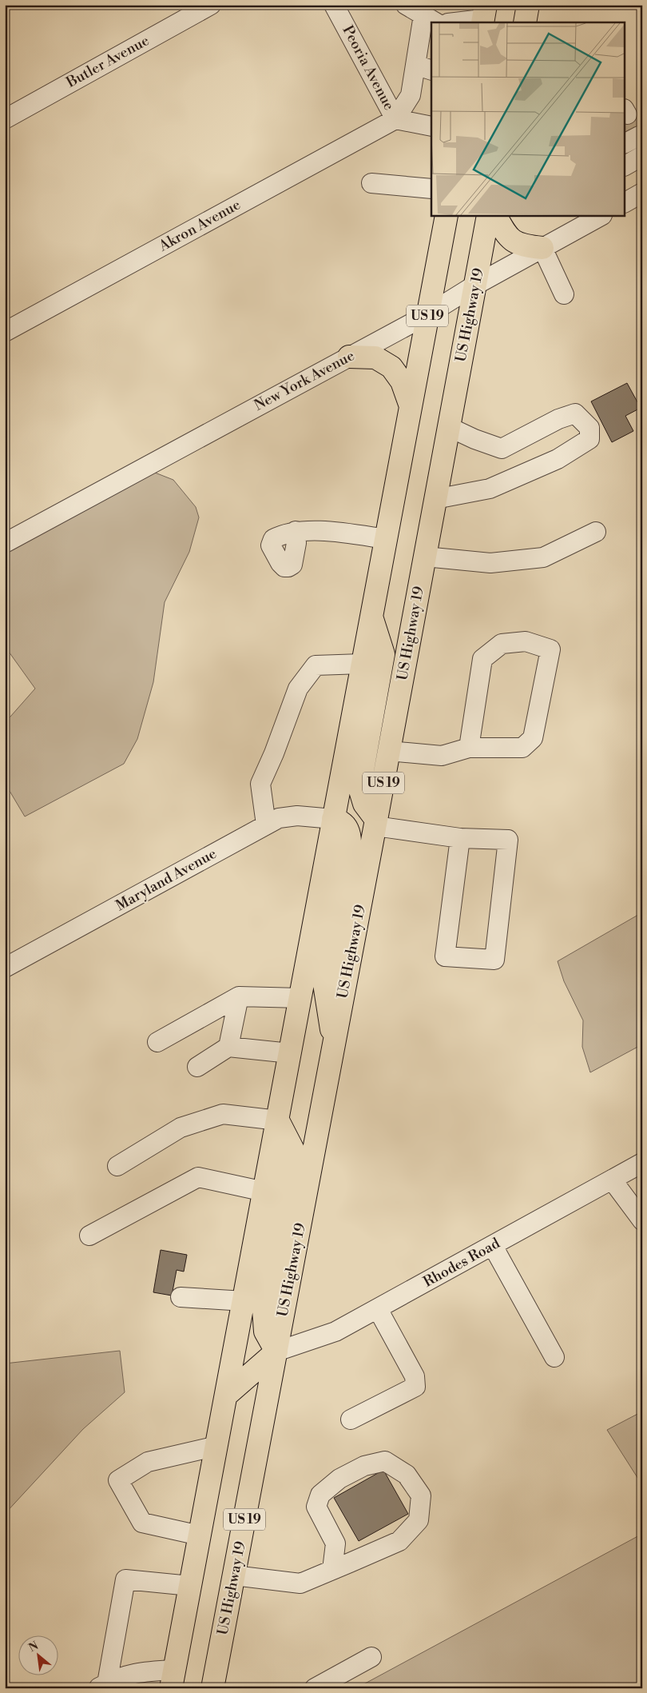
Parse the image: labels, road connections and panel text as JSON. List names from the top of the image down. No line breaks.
{"streets":{"highway":["US Highway 19","US 19"],"street":["Butler Avenue","Peoria Avenue","Akron Avenue","New York Avenue","Maryland Avenue","Rhodes Road"]},"crossings":[["Peoria Avenue","Akron Avenue"],["US Highway 19","New York Avenue"],["US Highway 19","Rhodes Road"],["US 19","New York Avenue"],["US 19","Maryland Avenue"]],"north":"top left"}
